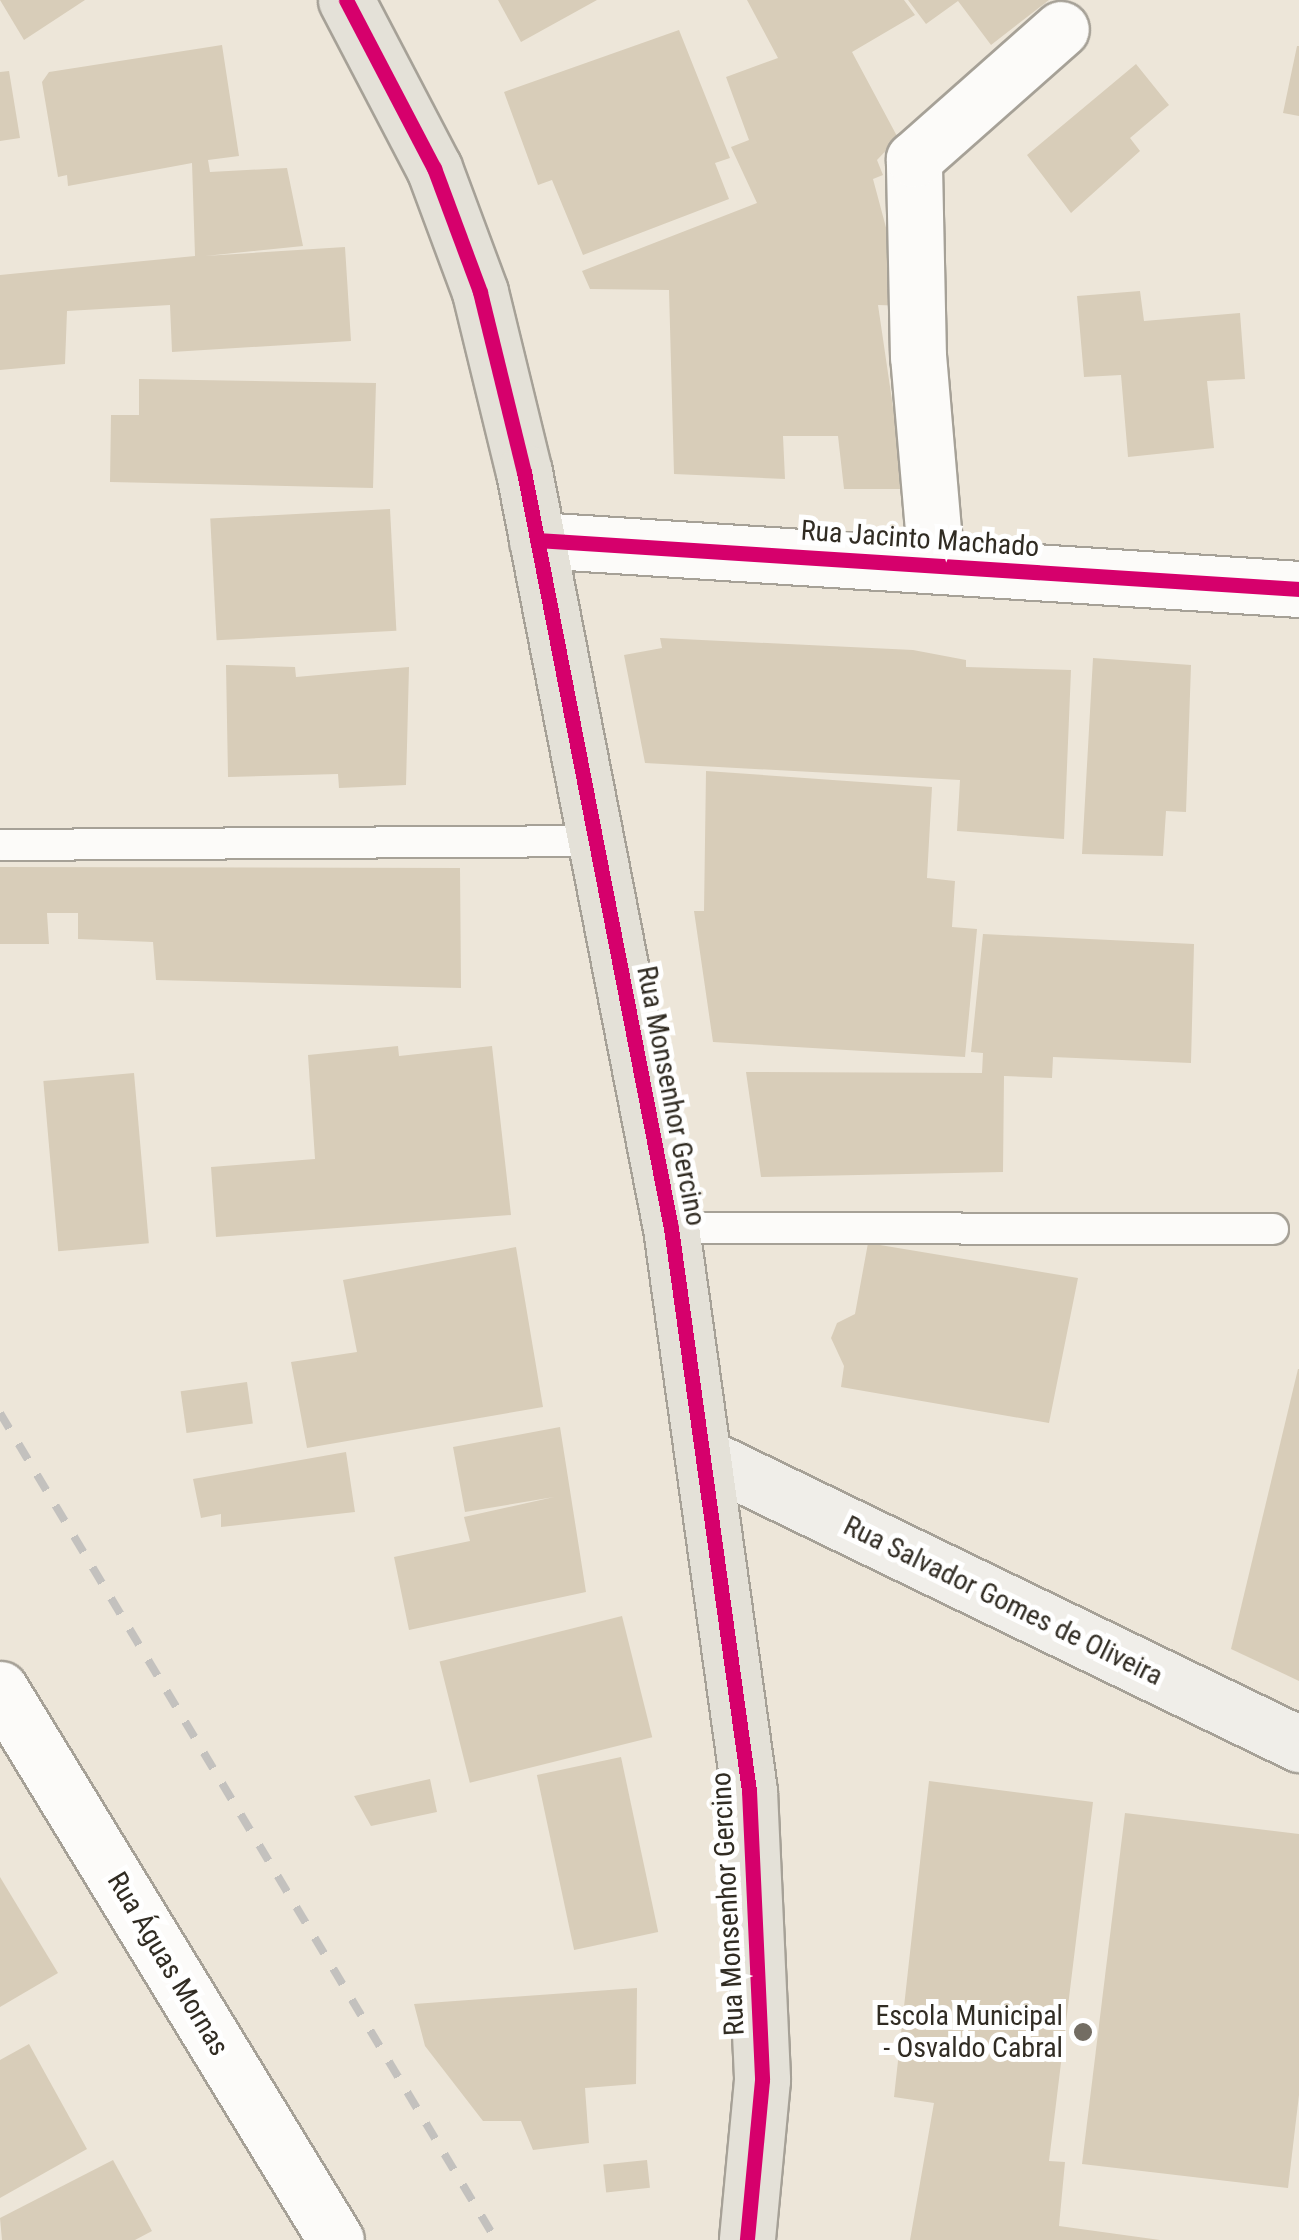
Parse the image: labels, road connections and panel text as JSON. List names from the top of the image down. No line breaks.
{"streets":{"main road":["Rua Monsenhor Gercino"],"street":["Rua Jacinto Machado","Rua Salvador Gomes de Oliveira","Rua Águas Mornas"]},"crossings":[["Rua Jacinto Machado","Rua Monsenhor Gercino"],["Rua Monsenhor Gercino","Rua Salvador Gomes de Oliveira"]],"places":["Escola Municipal - Osvaldo Cabral"]}
